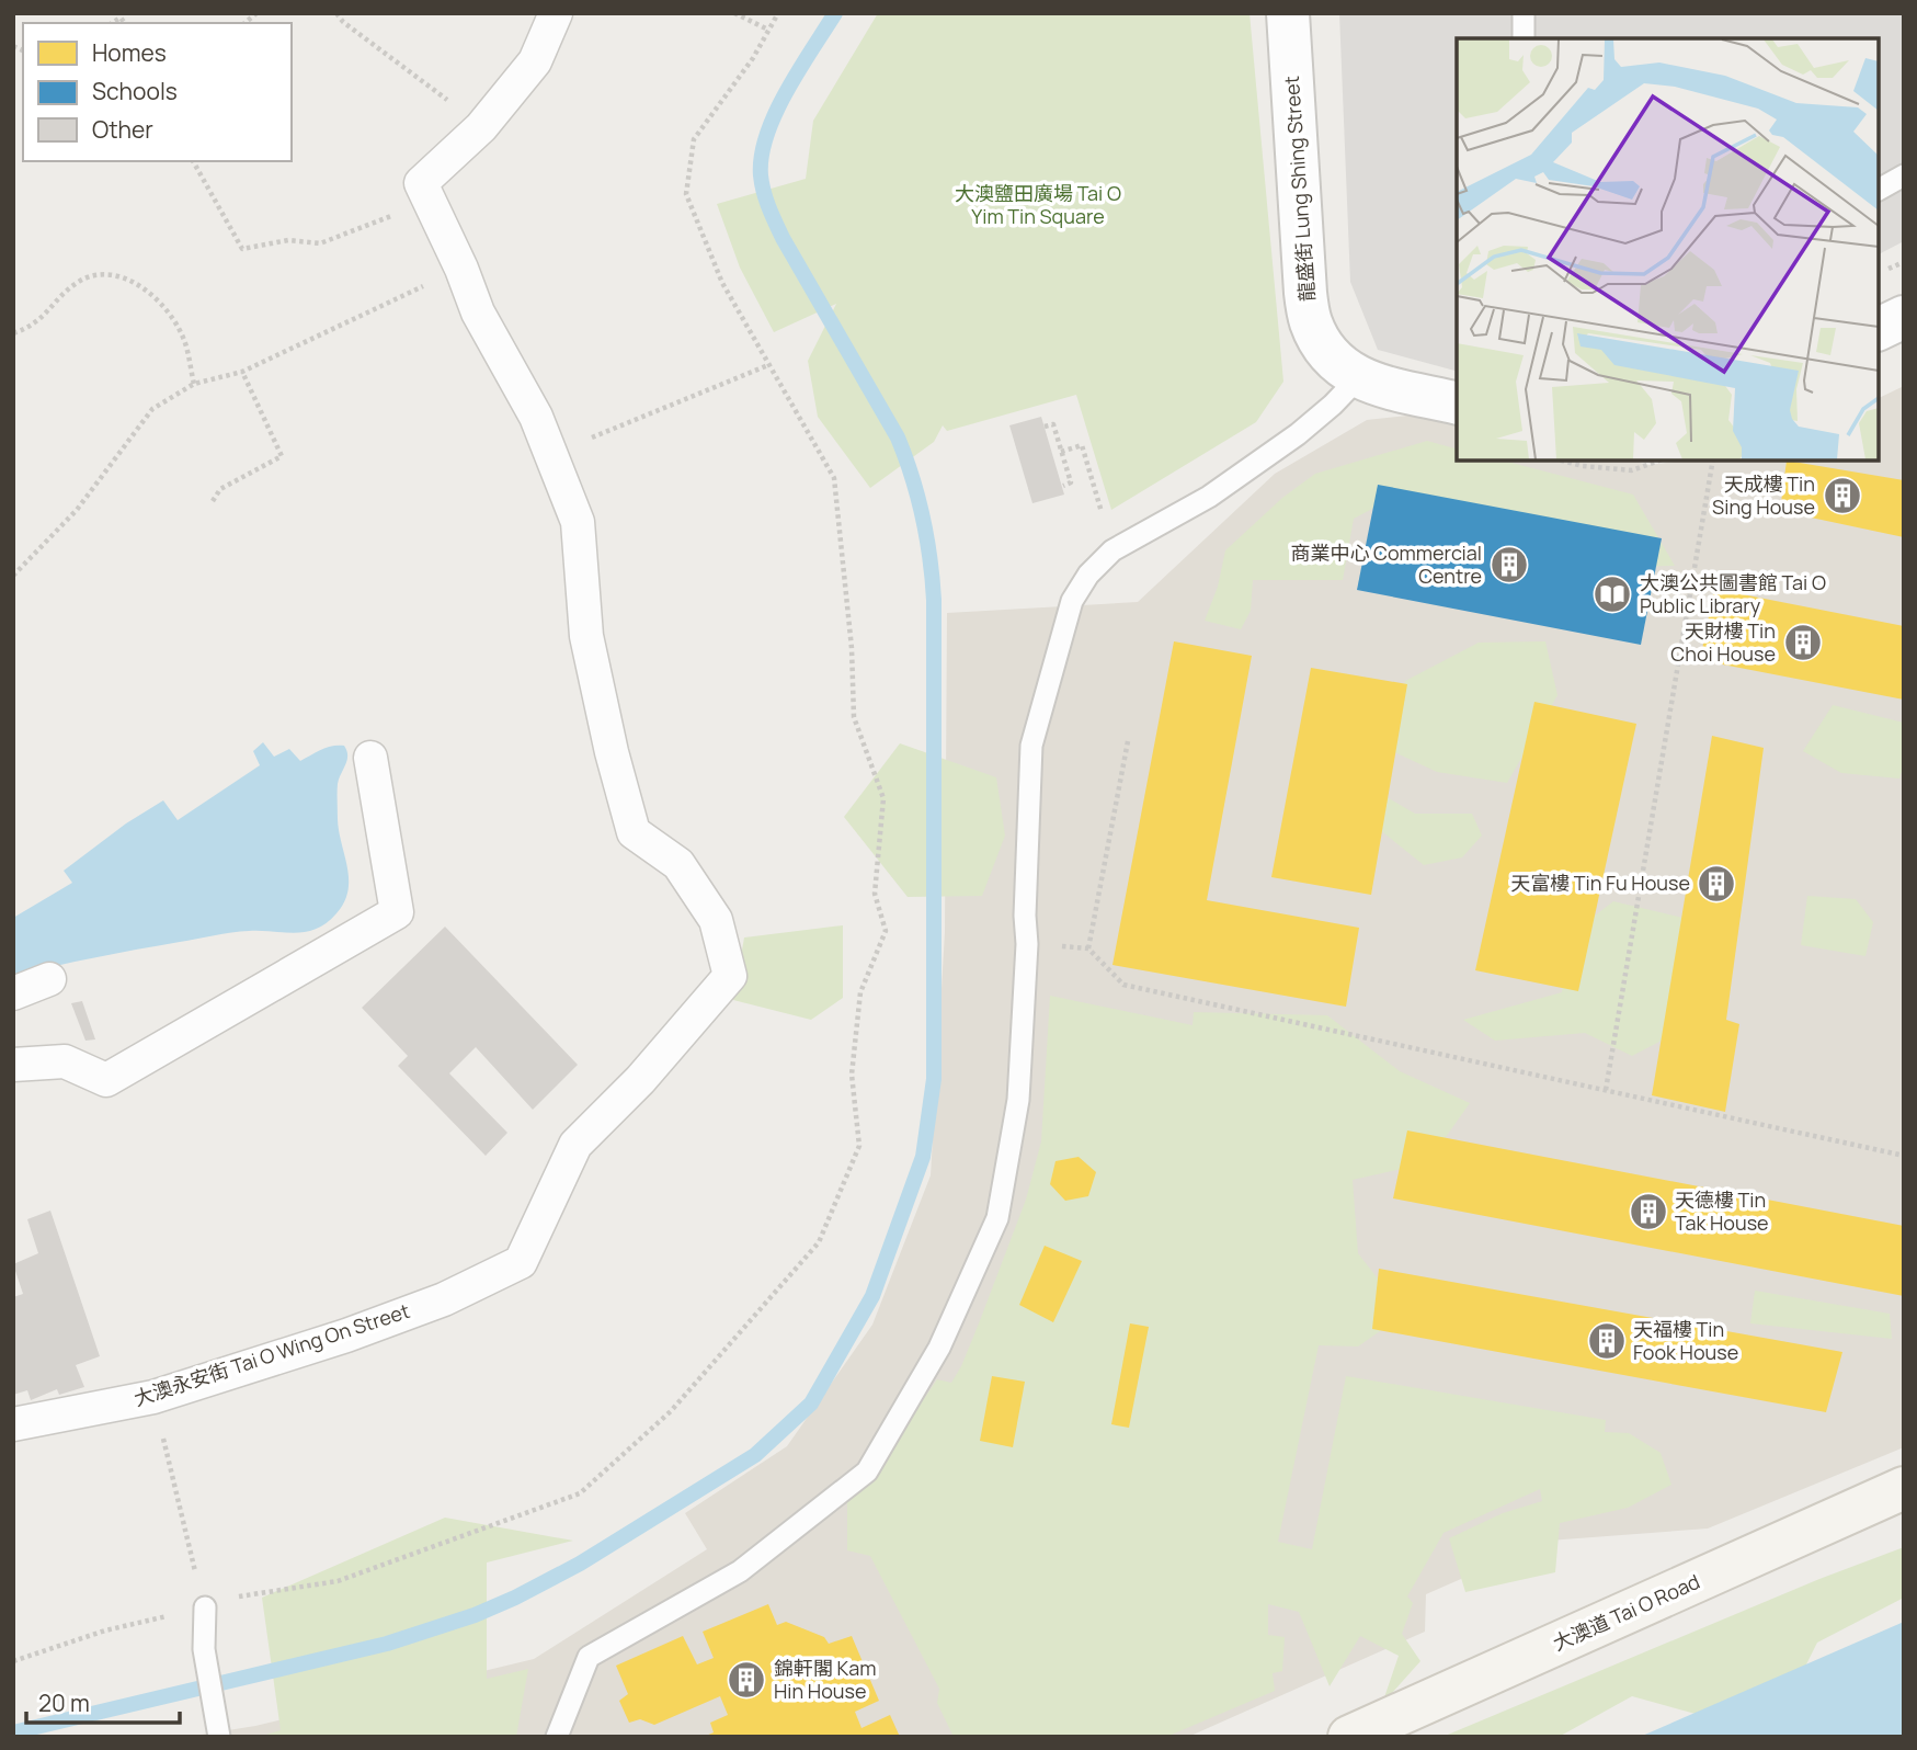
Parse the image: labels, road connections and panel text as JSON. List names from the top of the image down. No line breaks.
{"streets":{"main road":["大澳道 Tai O Road"],"street":["龍盛街 Lung Shing Street","大澳永安街 Tai O Wing On Street"]},"parks":["大澳鹽田廣場 Tai O Yim Tin Square"],"places":{"building":["天成樓 Tin Sing House","商業中心 Commercial Centre","天財樓 Tin Choi House","天富樓 Tin Fu House","天德樓 Tin Tak House","天福樓 Tin Fook House","錦軒閣 Kam Hin House"],"library":["大澳公共圖書館 Tai O Public Library"]},"legend":["Homes","Schools","Other"],"scale_bar":"20 m"}
